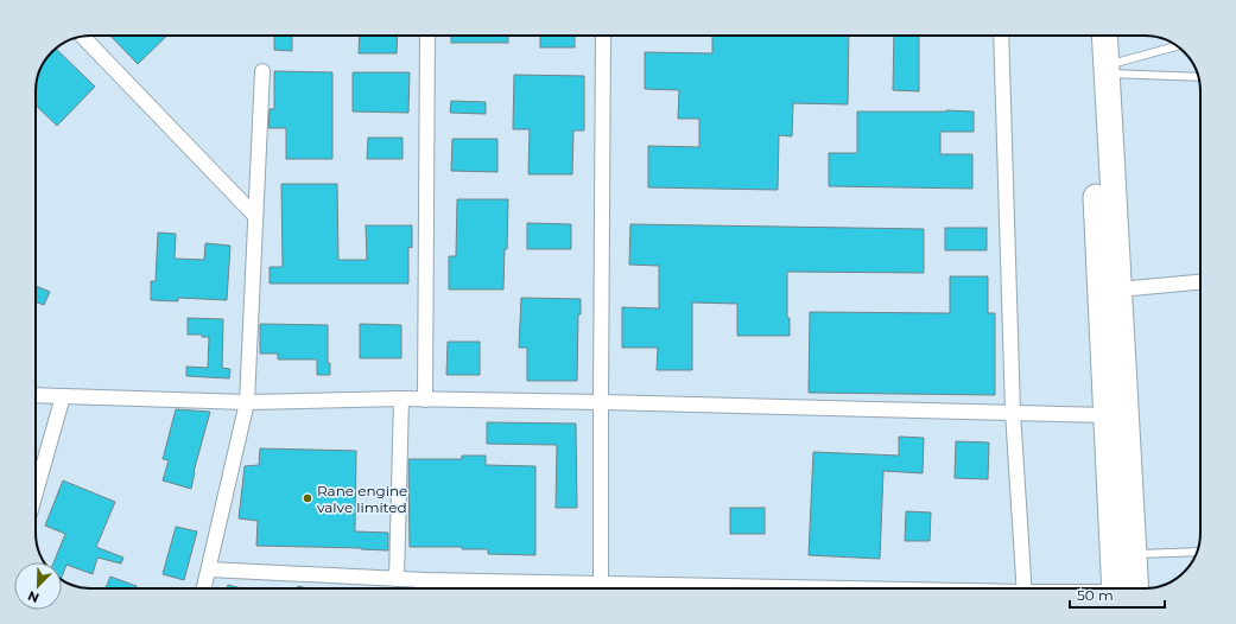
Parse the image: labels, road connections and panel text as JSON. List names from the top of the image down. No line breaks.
{"places":["Rane engine valve limited"],"scale_bar":"50 m","north":"bottom left"}
